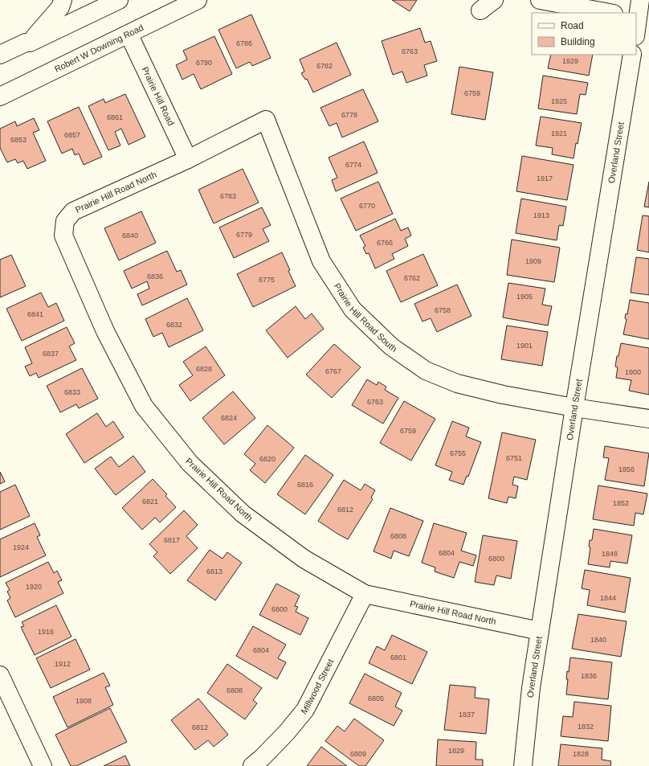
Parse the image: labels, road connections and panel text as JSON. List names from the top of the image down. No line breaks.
{"streets":{"street":["Robert W Downing Road","Prairie Hill Road","Overland Street","Prairie Hill Road North","Prairie Hill Road South","Millwood Street"]},"crossings":[["Robert W Downing Road","Prairie Hill Road"],["Prairie Hill Road","Prairie Hill Road North"],["Prairie Hill Road","Prairie Hill Road South"],["Overland Street","Prairie Hill Road North"],["Overland Street","Prairie Hill Road South"],["Prairie Hill Road North","Prairie Hill Road South"],["Prairie Hill Road North","Millwood Street"]],"house_numbers":["6786","6763","1929","6790","6782","6759","1925","6778","6861","1921","6857","6853","6774","1917","6783","6770","1913","6779","6840","6766","1909","6836","6762","6775","1905","6758","6841","6832","1901","6837","6828","6767","1900","6833","6763","6824","6759","6755","6751","6820","1856","6816","6821","1852","6812","6808","6817","1924","6804","1848","6800","6813","1920","1844","6800","1916","1840","6804","6801","1912","1836","6808","6805","1908","1837","1832","6812","1829","6809","1828"],"legend":["Road","Building"]}
